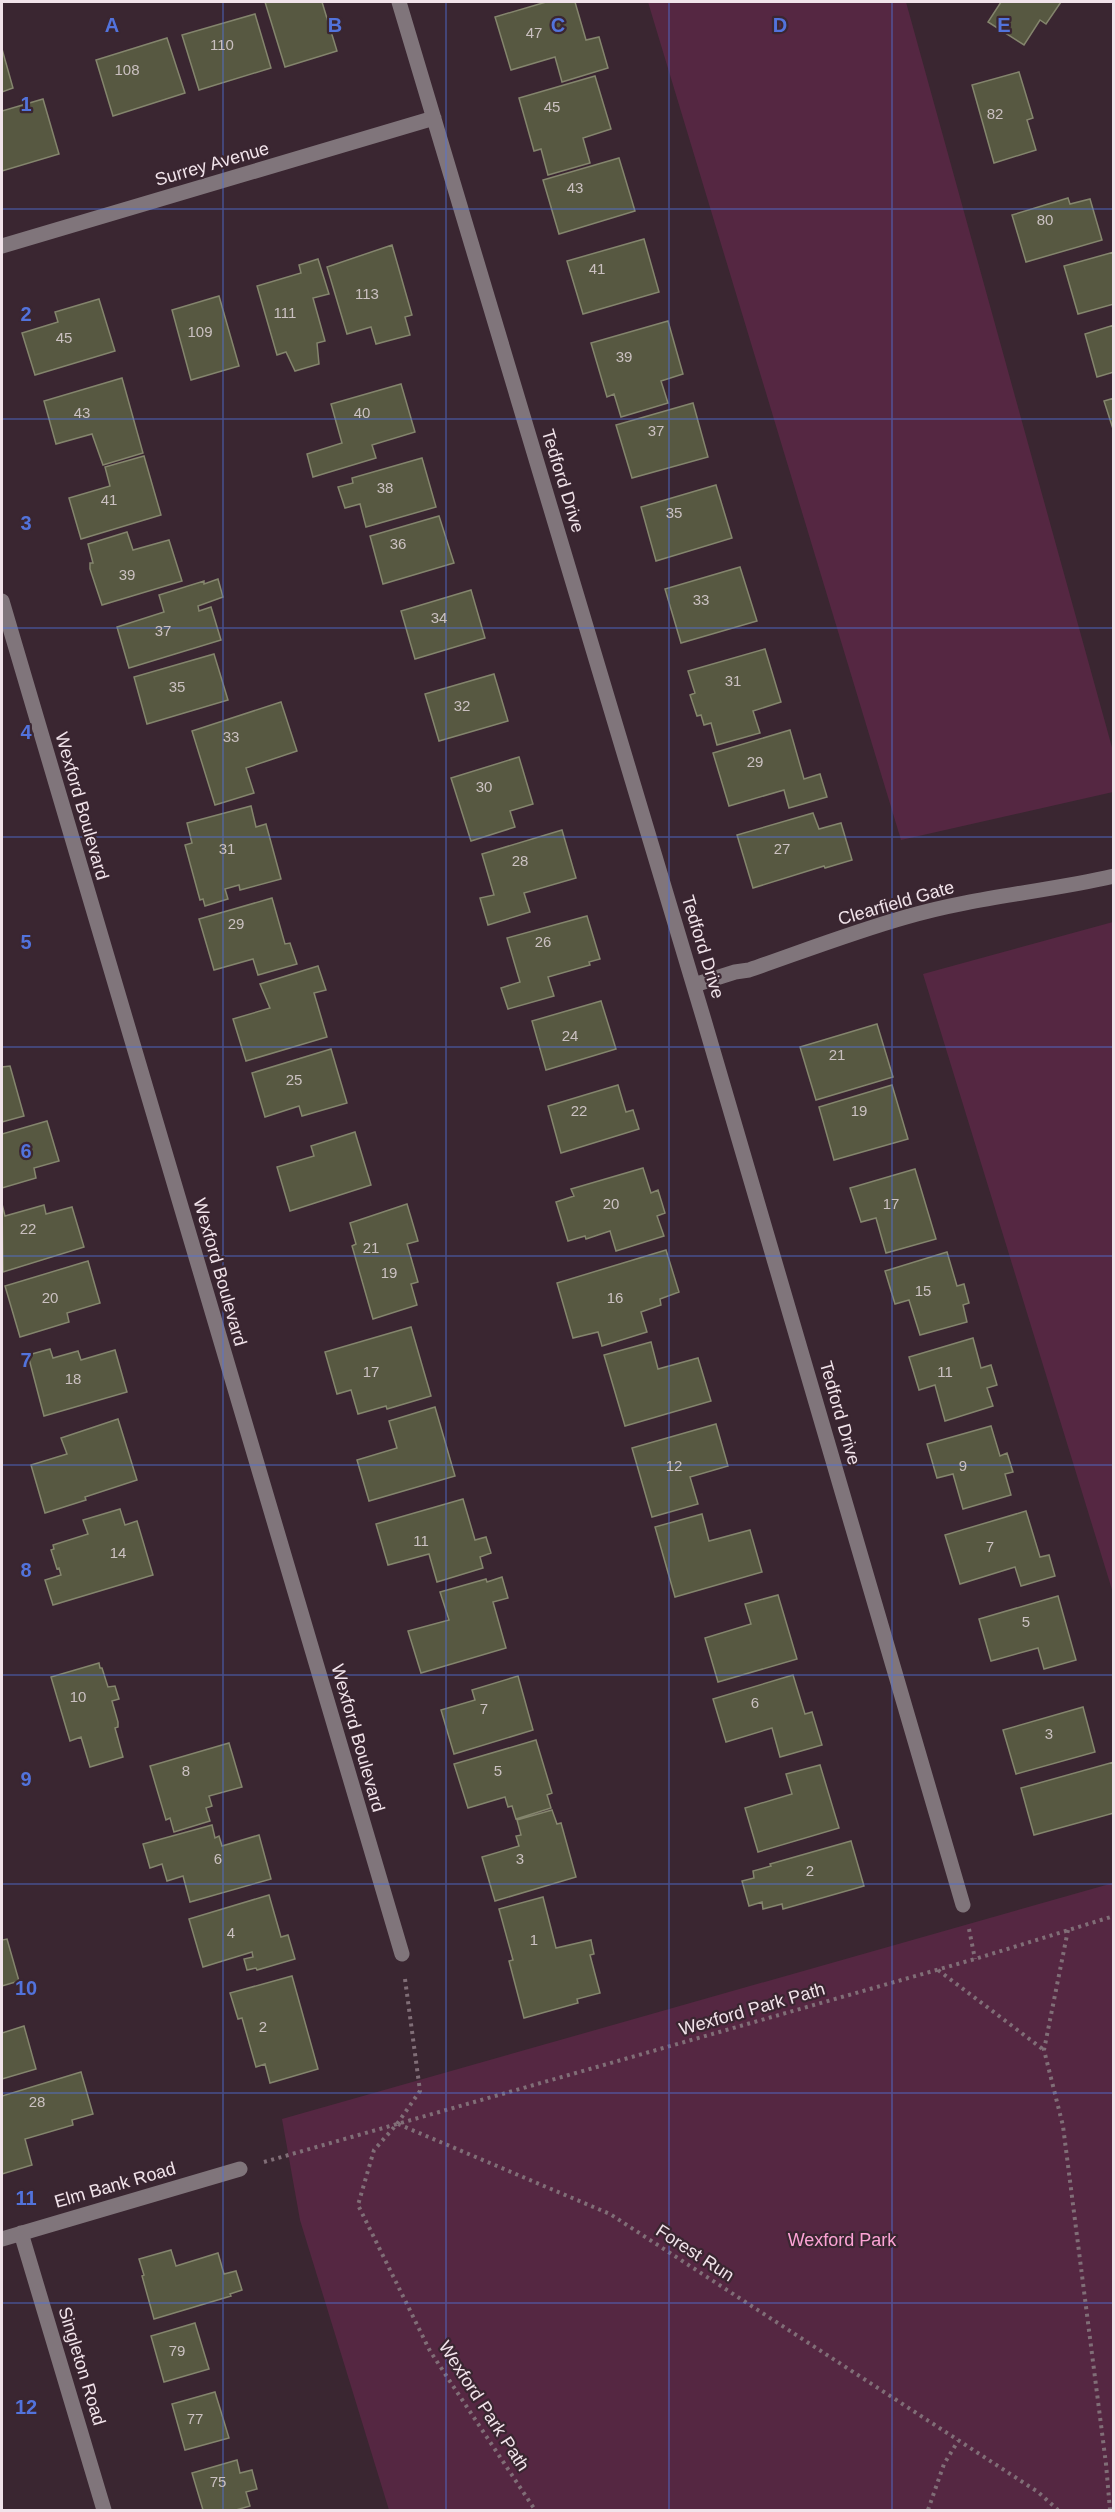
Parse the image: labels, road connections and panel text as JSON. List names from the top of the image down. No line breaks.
{"streets":{"street":["Surrey Avenue","Tedford Drive","Wexford Boulevard","Clearfield Gate","Elm Bank Road","Singleton Road"],"path":["Wexford Park Path","Forest Run"]},"crossings":[["Surrey Avenue","Tedford Drive"],["Tedford Drive","Clearfield Gate"],["Wexford Boulevard","Wexford Park Path"],["Wexford Park Path","Elm Bank Road"],["Wexford Park Path","Forest Run"],["Elm Bank Road","Singleton Road"]],"parks":["Wexford Park"],"house_numbers":["47","110","108","45","82","43","80","41","113","111","109","45","39","43","40","37","38","41","35","36","39","33","34","37","31","35","32","33","29","30","31","27","28","29","26","24","21","25","22","19","20","17","22","21","19","15","20","16","17","11","18","12","9","11","7","14","5","10","6","7","3","8","5","6","3","2","4","1","2","28","79","77","75"],"grid":{"columns":["A","B","C","D","E"],"rows":["1","2","3","4","5","6","7","8","9","10","11","12"]}}
